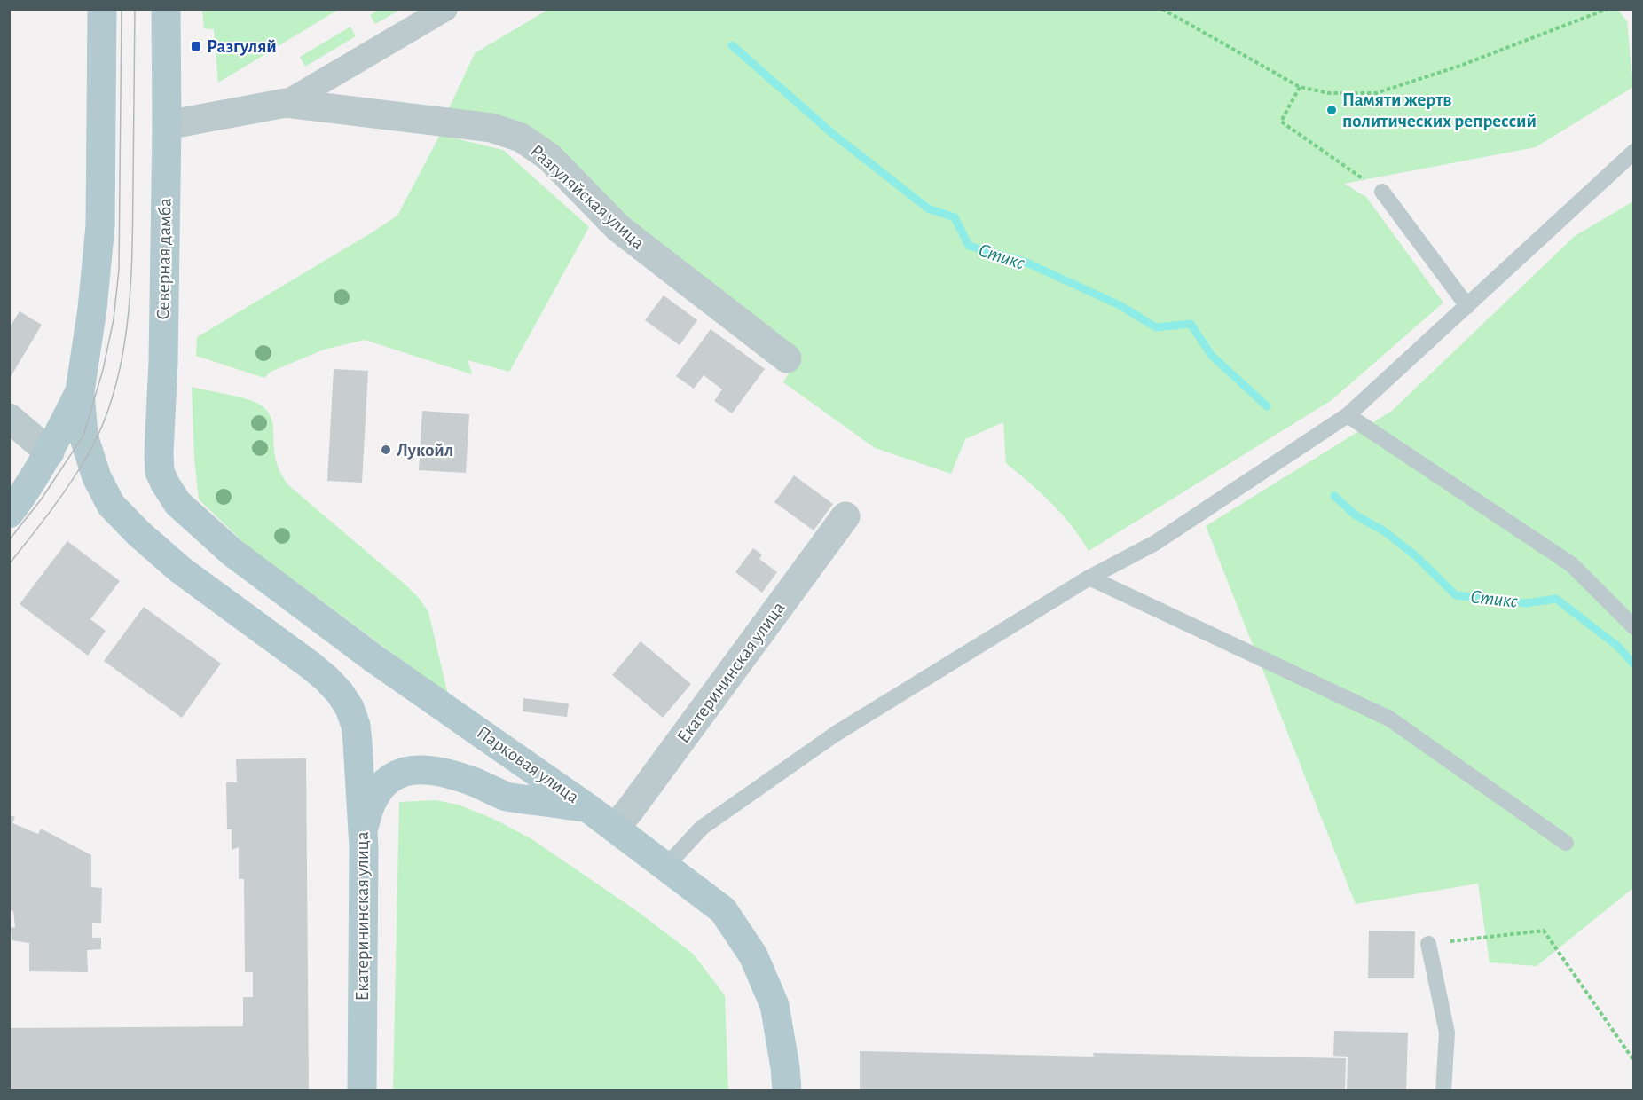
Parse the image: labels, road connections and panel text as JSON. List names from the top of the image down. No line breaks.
{"streets":{"main road":["Северная дамба","Екатерининская улица","Парковая улица"],"street":["Разгуляйская улица"]},"crossings":[["Разгуляйская улица","Северная дамба"],["Северная дамба","Парковая улица"],["Екатерининская улица","Парковая улица"]],"water":["Стикс"],"places":{"transit":["Разгуляй"],"other":["Памяти жертв политических репрессий","Лукойл"]}}
